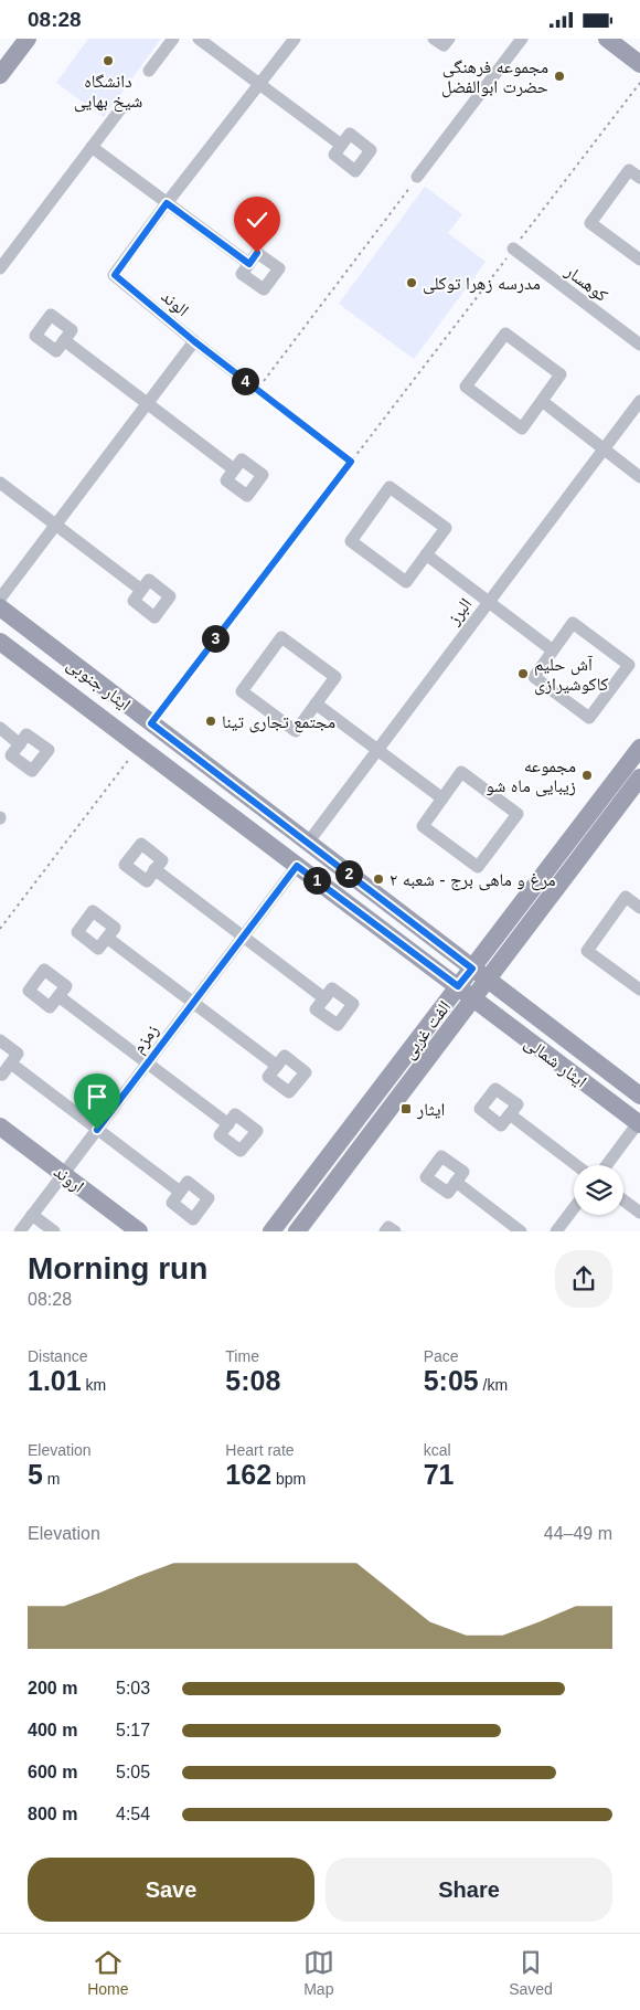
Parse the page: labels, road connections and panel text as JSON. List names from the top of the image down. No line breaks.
{"streets":{"main road":["ایثار جنوبی","الفت غربی","ایثار شمالی","اروند"],"street":["کوهسار","الوند","البرز","زمزم"]},"crossings":[["البرز","ایثار جنوبی"],["ایثار جنوبی","الفت غربی"],["ایثار جنوبی","زمزم"],["ایثار جنوبی","ایثار شمالی"],["الفت غربی","ایثار شمالی"],["زمزم","اروند"]],"places":{"other":["دانشگاه شیخ بهایی","مجموعه فرهنگی حضرت ابوالفضل","مدرسه زهرا توکلی","آش حلیم کاکوشیرازی","مجتمع تجاری تینا","مجموعه زیبایی ماه شو","مرغ و ماهی برج - شعبه ۲"],"transit":["ایثار"]},"page":{"status":"08:28","pins":["4","3","2","1"],"heading":["Morning run","08:28"],"stats":[["Distance","1.01 km"],["Time","5:08"],["Pace","5:05 /km"],["Elevation","5 m"],["Heart rate","162 bpm"],["kcal","71"]],"chart":["Elevation","44–49 m"],"list":[{"name":"200 m","note":"5:03"},{"name":"400 m","note":"5:17"},{"name":"600 m","note":"5:05"},{"name":"800 m","note":"4:54"}],"buttons":["Save","Share"],"tabs":["Home","Map","Saved"]}}
